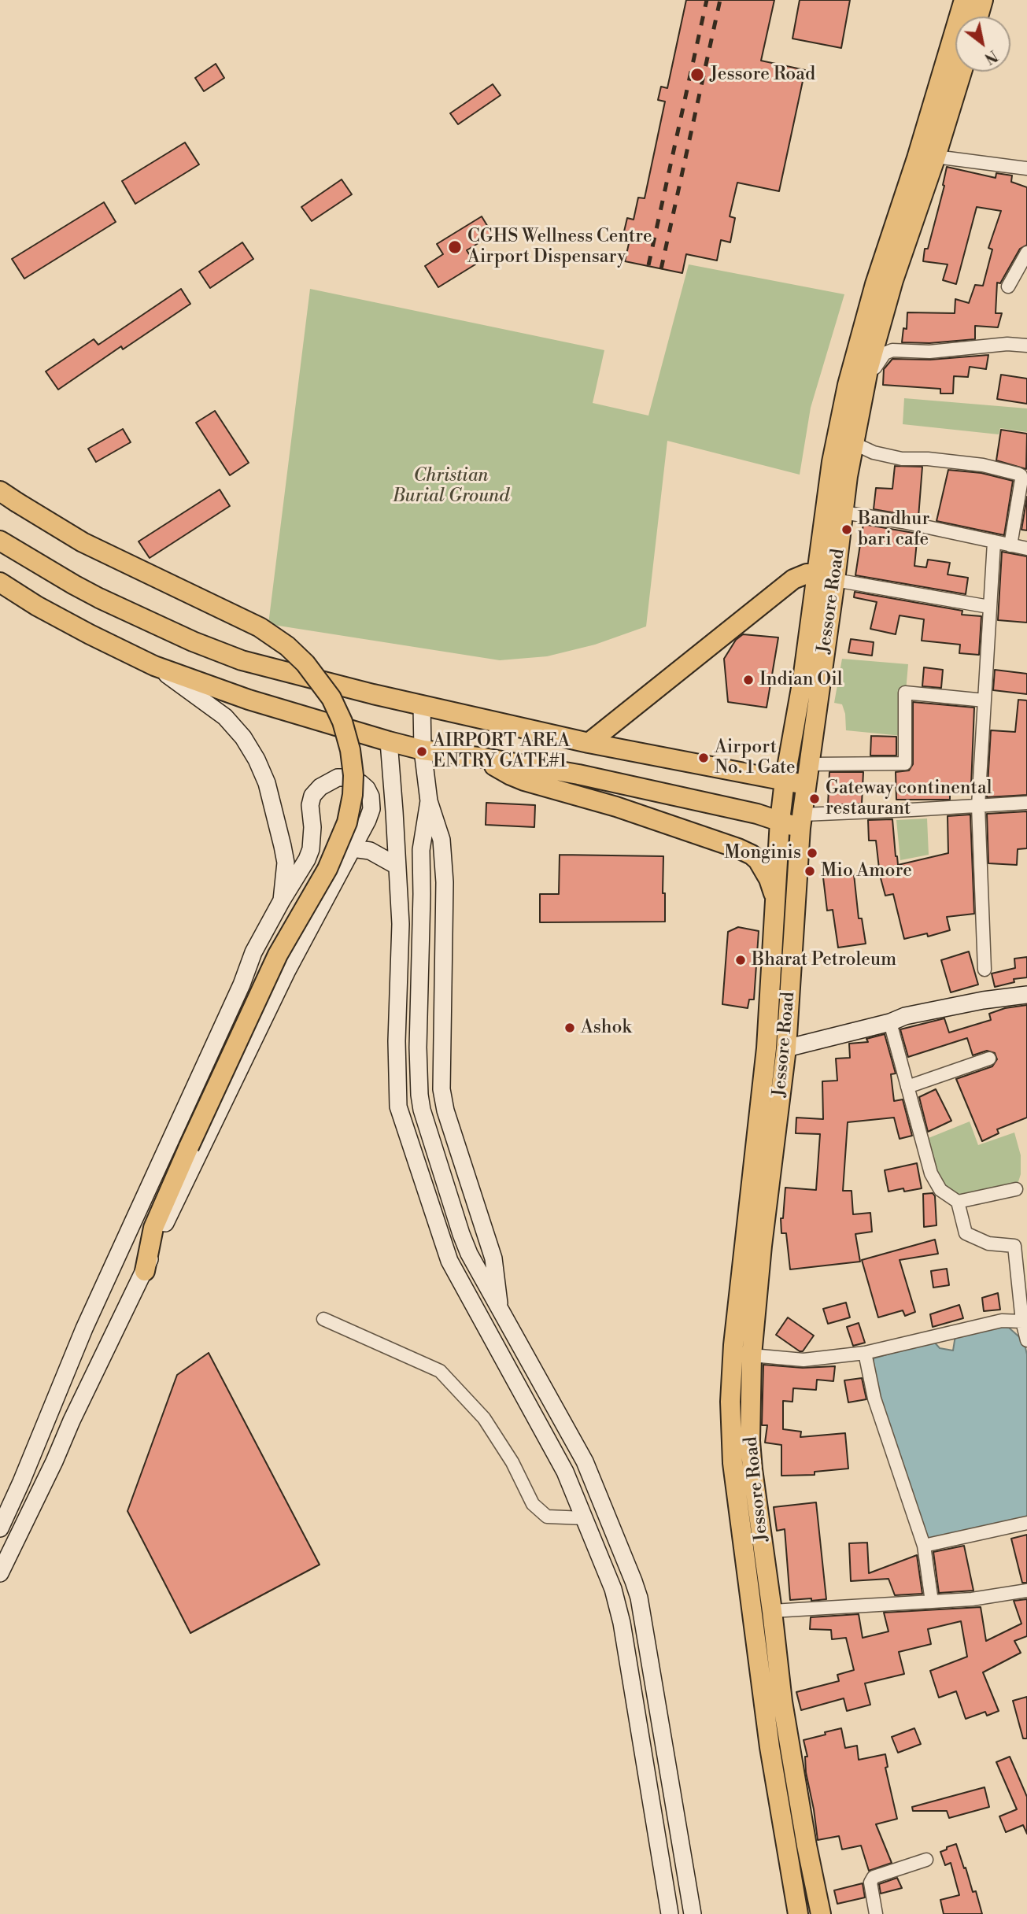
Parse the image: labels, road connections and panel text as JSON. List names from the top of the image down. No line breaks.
{"streets":{"main road":["Jessore Road"]},"parks":["Christian Burial Ground"],"places":["Jessore Road","CGHS Wellness Centre Airport Dispensary","Bandhur bari cafe","Indian Oil","AIRPORT AREA ENTRY GATE#1","Airport No. 1 Gate","Gateway continental restaurant","Monginis","Mio Amore","Bharat Petroleum","Ashok"],"north":"bottom right"}
